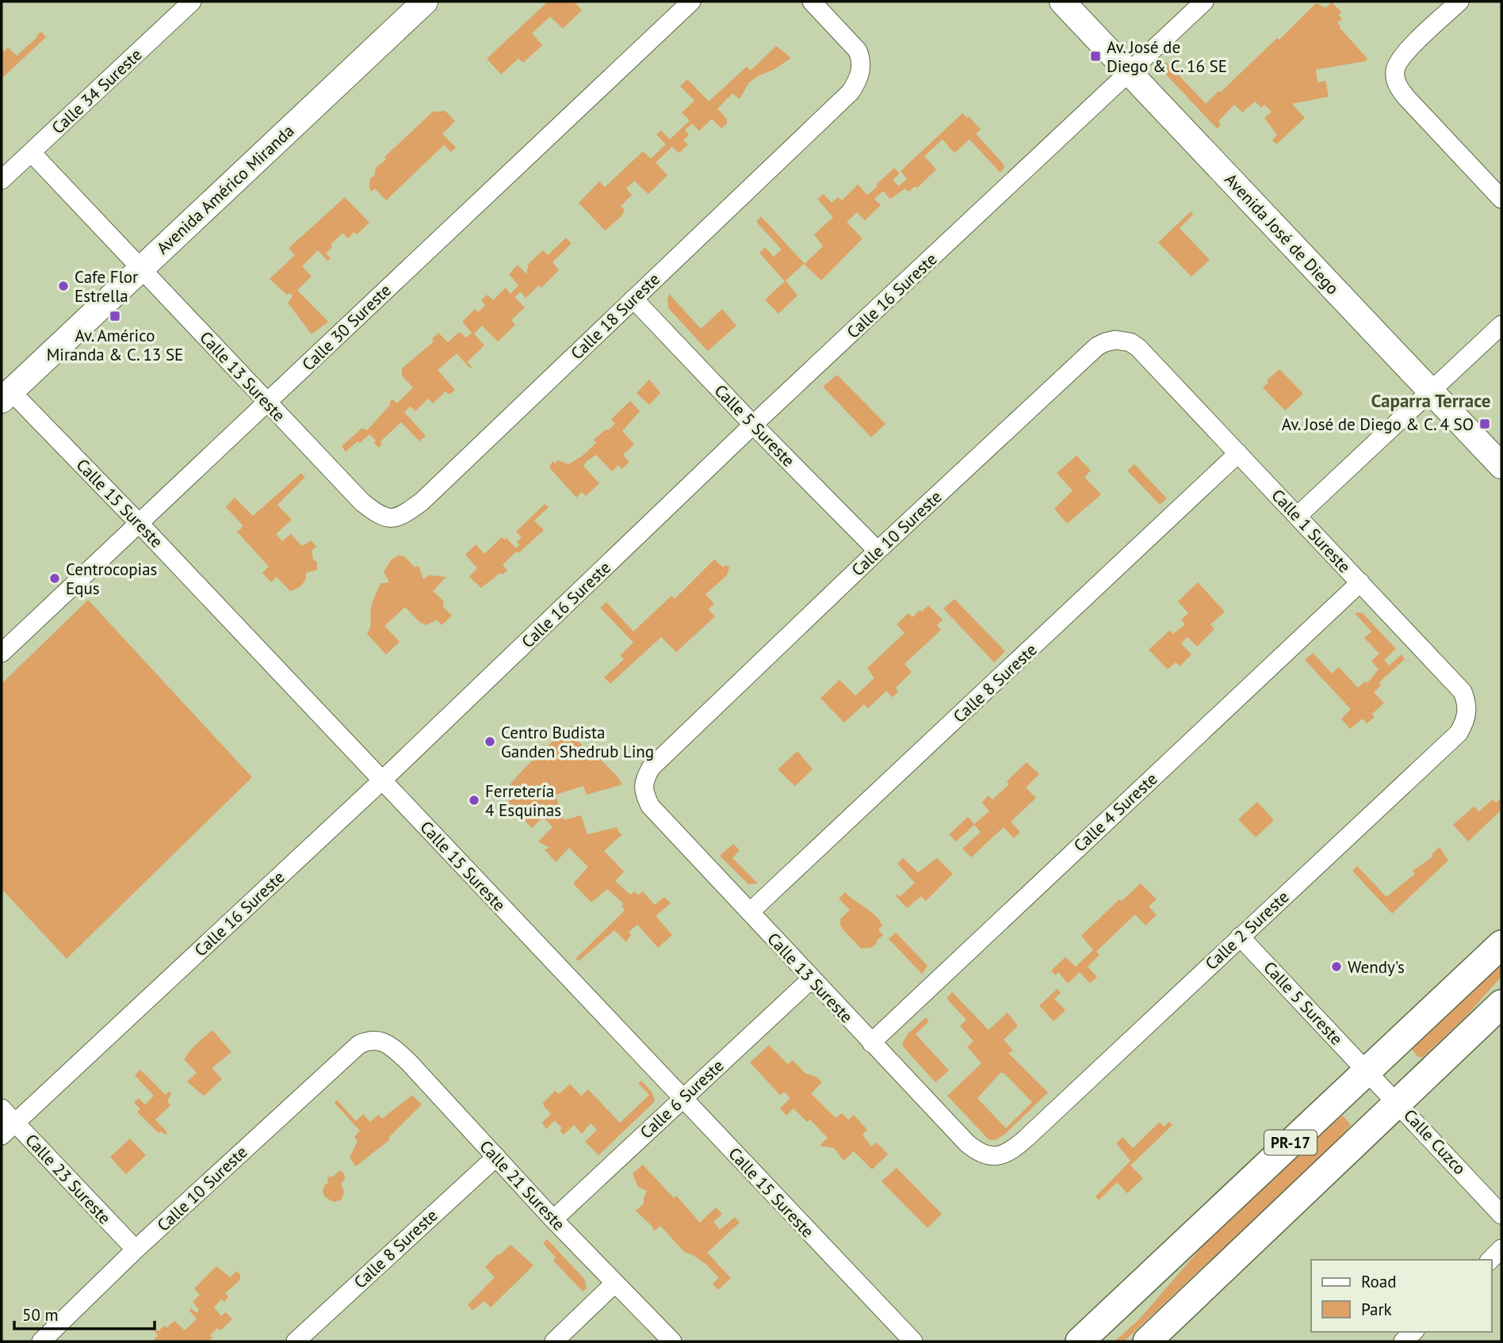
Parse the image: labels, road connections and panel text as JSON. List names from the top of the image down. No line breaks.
{"streets":{"main road":["Avenida Américo Miranda","Avenida José de Diego","PR-17"],"street":["Calle 34 Sureste","Calle 16 Sureste","Calle 18 Sureste","Calle 30 Sureste","Calle 13 Sureste","Calle 5 Sureste","Calle 15 Sureste","Calle 1 Sureste","Calle 10 Sureste","Calle 8 Sureste","Calle 4 Sureste","Calle 2 Sureste","Calle 6 Sureste","Calle Cuzco","Calle 23 Sureste","Calle 21 Sureste"]},"crossings":[["Calle 34 Sureste","Calle 13 Sureste"],["Avenida Américo Miranda","Calle 13 Sureste"],["Avenida Américo Miranda","Calle 15 Sureste"],["Avenida José de Diego","Calle 16 Sureste"],["Calle 16 Sureste","Calle 5 Sureste"],["Calle 16 Sureste","Calle 15 Sureste"],["Calle 16 Sureste","Calle 23 Sureste"],["Calle 18 Sureste","Calle 13 Sureste"],["Calle 18 Sureste","Calle 5 Sureste"],["Calle 30 Sureste","Calle 13 Sureste"],["Calle 30 Sureste","Calle 15 Sureste"],["Calle 13 Sureste","Calle 10 Sureste"],["Calle 13 Sureste","Calle 8 Sureste"],["Calle 13 Sureste","Calle 4 Sureste"],["Calle 13 Sureste","Calle 2 Sureste"],["Calle 13 Sureste","Calle 6 Sureste"],["Calle 5 Sureste","Calle 10 Sureste"],["Calle 5 Sureste","Calle 2 Sureste"],["Calle 5 Sureste","Calle Cuzco"],["Calle 5 Sureste","PR-17"],["Calle 15 Sureste","Calle 6 Sureste"],["Calle 1 Sureste","Calle 10 Sureste"],["Calle 1 Sureste","Calle 8 Sureste"],["Calle 1 Sureste","Calle 4 Sureste"],["Calle 1 Sureste","Calle 2 Sureste"],["Calle 10 Sureste","Calle 23 Sureste"],["Calle 10 Sureste","Calle 21 Sureste"],["Calle 8 Sureste","Calle 21 Sureste"],["Calle 6 Sureste","Calle 21 Sureste"],["Calle Cuzco","PR-17"]],"districts":["Caparra Terrace"],"places":{"transit":["Av. José de Diego & C. 16 SE","Av. Américo Miranda & C. 13 SE","Av. José de Diego & C. 4 SO"],"other":["Cafe Flor Estrella","Centrocopias Equs","Centro Budista Ganden Shedrub Ling","Ferretería 4 Esquinas","Wendy's"]},"legend":["Road","Park"],"scale_bar":"50 m"}
